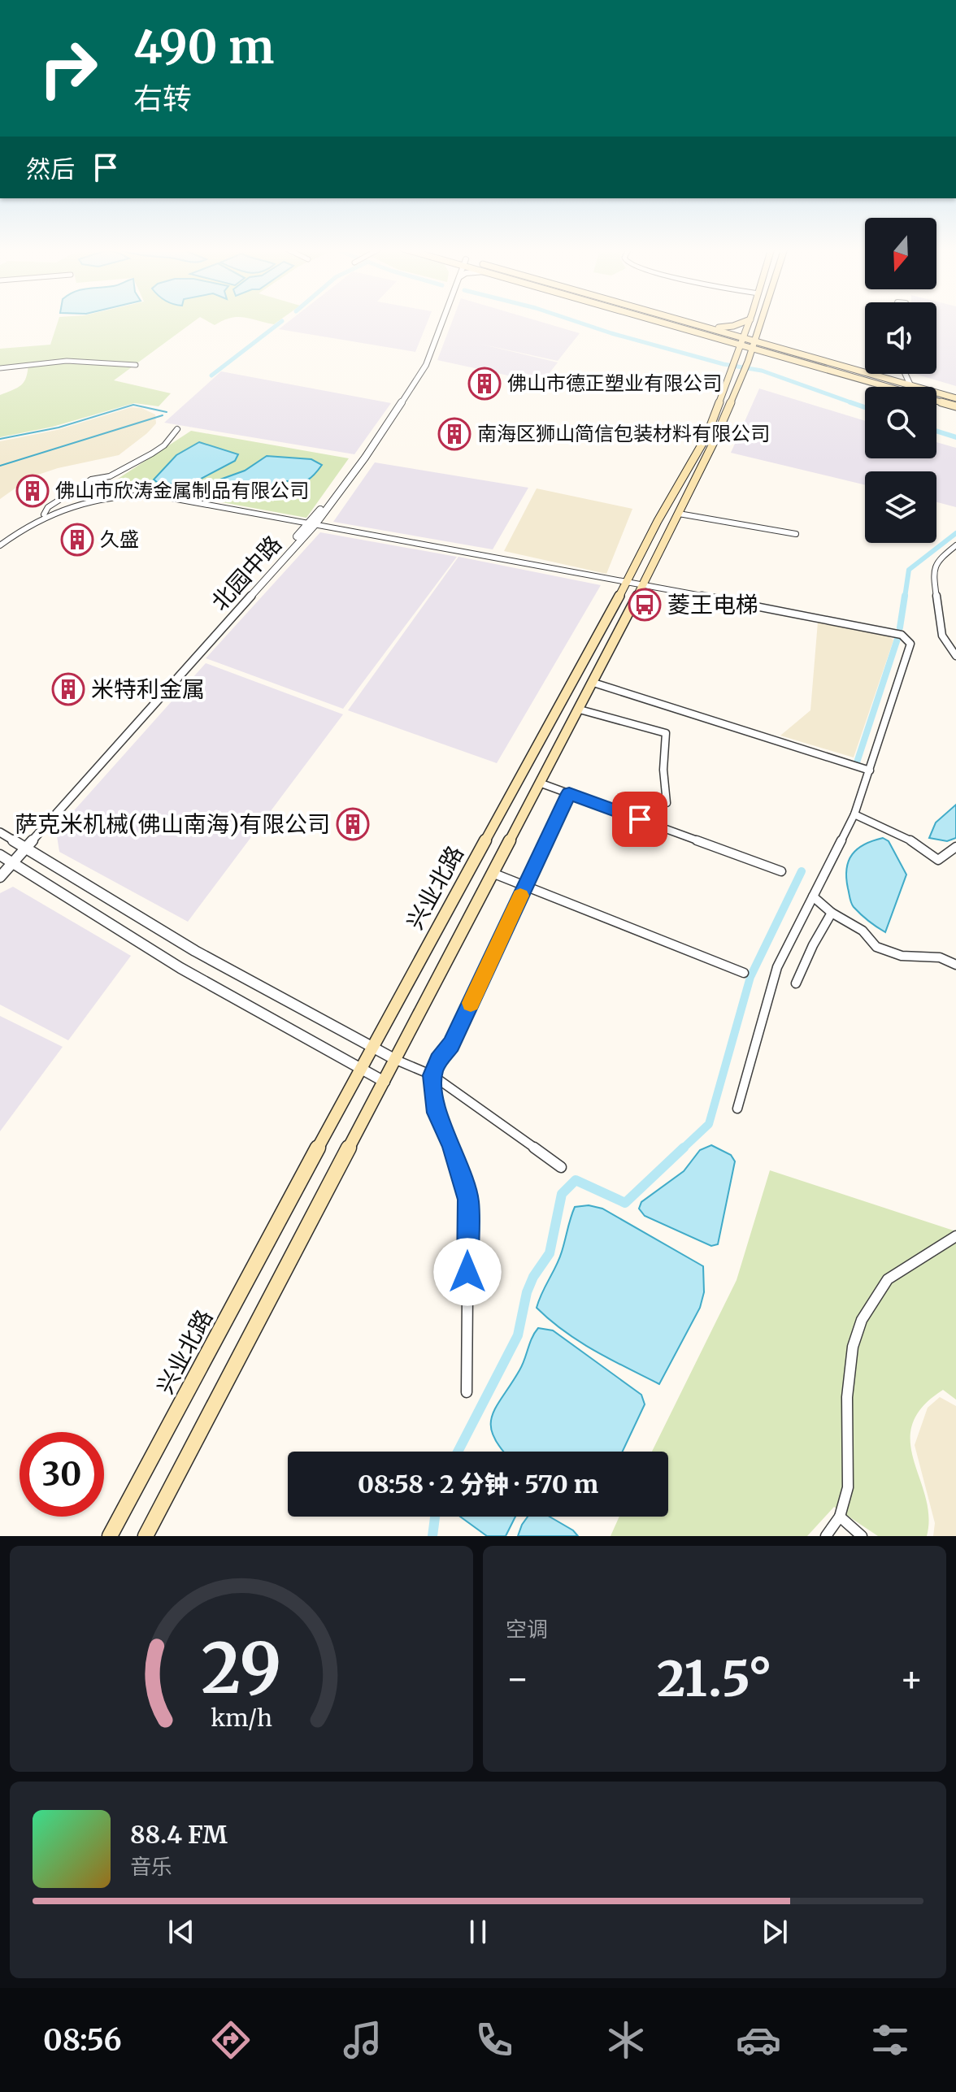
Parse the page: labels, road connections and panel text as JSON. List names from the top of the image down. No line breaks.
{"streets":{"main road":["兴业北路"],"street":["北园中路"]},"places":{"building":["佛山市德正塑业有限公司","南海区狮山简信包装材料有限公司","佛山市欣涛金属制品有限公司","久盛","米特利金属","萨克米机械(佛山南海)有限公司"],"bus stop":["菱王电梯"]},"north":"bottom","page":{"turn":["490 m","右转"],"then":"然后","limit":"30","trip":"08:58 · 2 分钟 · 570 m","tile":"空调","heat":["−","21.5°","+"],"song":["88.4 FM","音乐"],"tabs":"08:56","gauge":["29","km/h"]}}
